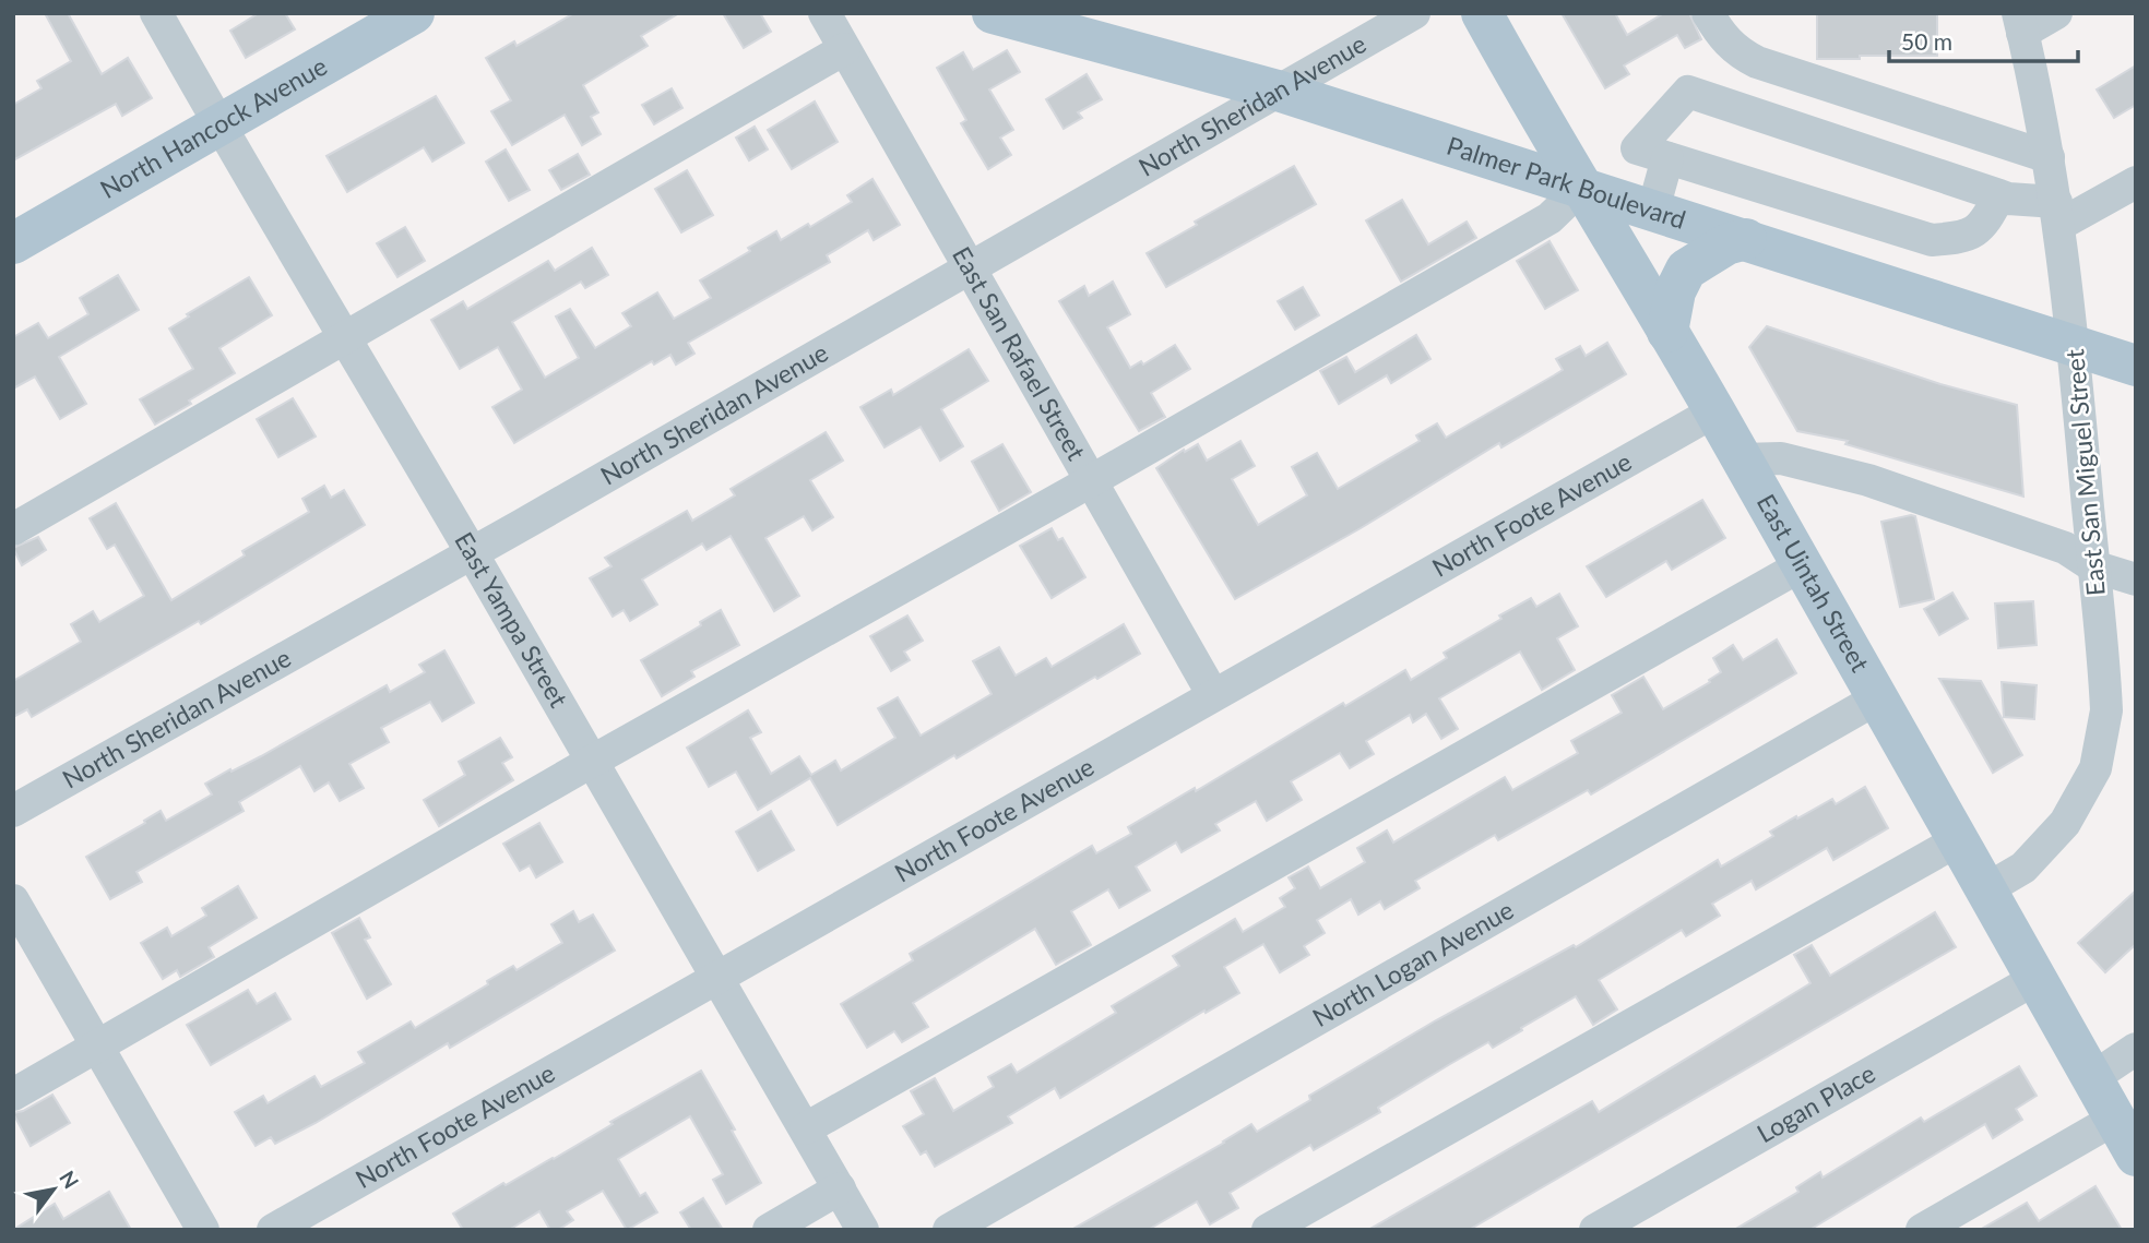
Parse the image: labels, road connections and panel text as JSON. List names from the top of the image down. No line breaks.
{"streets":{"main road":["North Hancock Avenue","Palmer Park Boulevard","East Uintah Street"],"street":["North Sheridan Avenue","East San Rafael Street","East San Miguel Street","North Foote Avenue","East Yampa Street","North Logan Avenue","Logan Place"]},"crossings":[["North Sheridan Avenue","Palmer Park Boulevard"],["North Sheridan Avenue","East San Rafael Street"],["North Sheridan Avenue","East Yampa Street"],["North Hancock Avenue","East Yampa Street"],["Palmer Park Boulevard","East San Miguel Street"],["Palmer Park Boulevard","East Uintah Street"],["East San Rafael Street","North Foote Avenue"],["East San Miguel Street","East Uintah Street"],["North Foote Avenue","East Uintah Street"],["North Foote Avenue","East Yampa Street"],["East Uintah Street","North Logan Avenue"],["East Uintah Street","Logan Place"]],"scale_bar":"50 m","north":"top right"}
